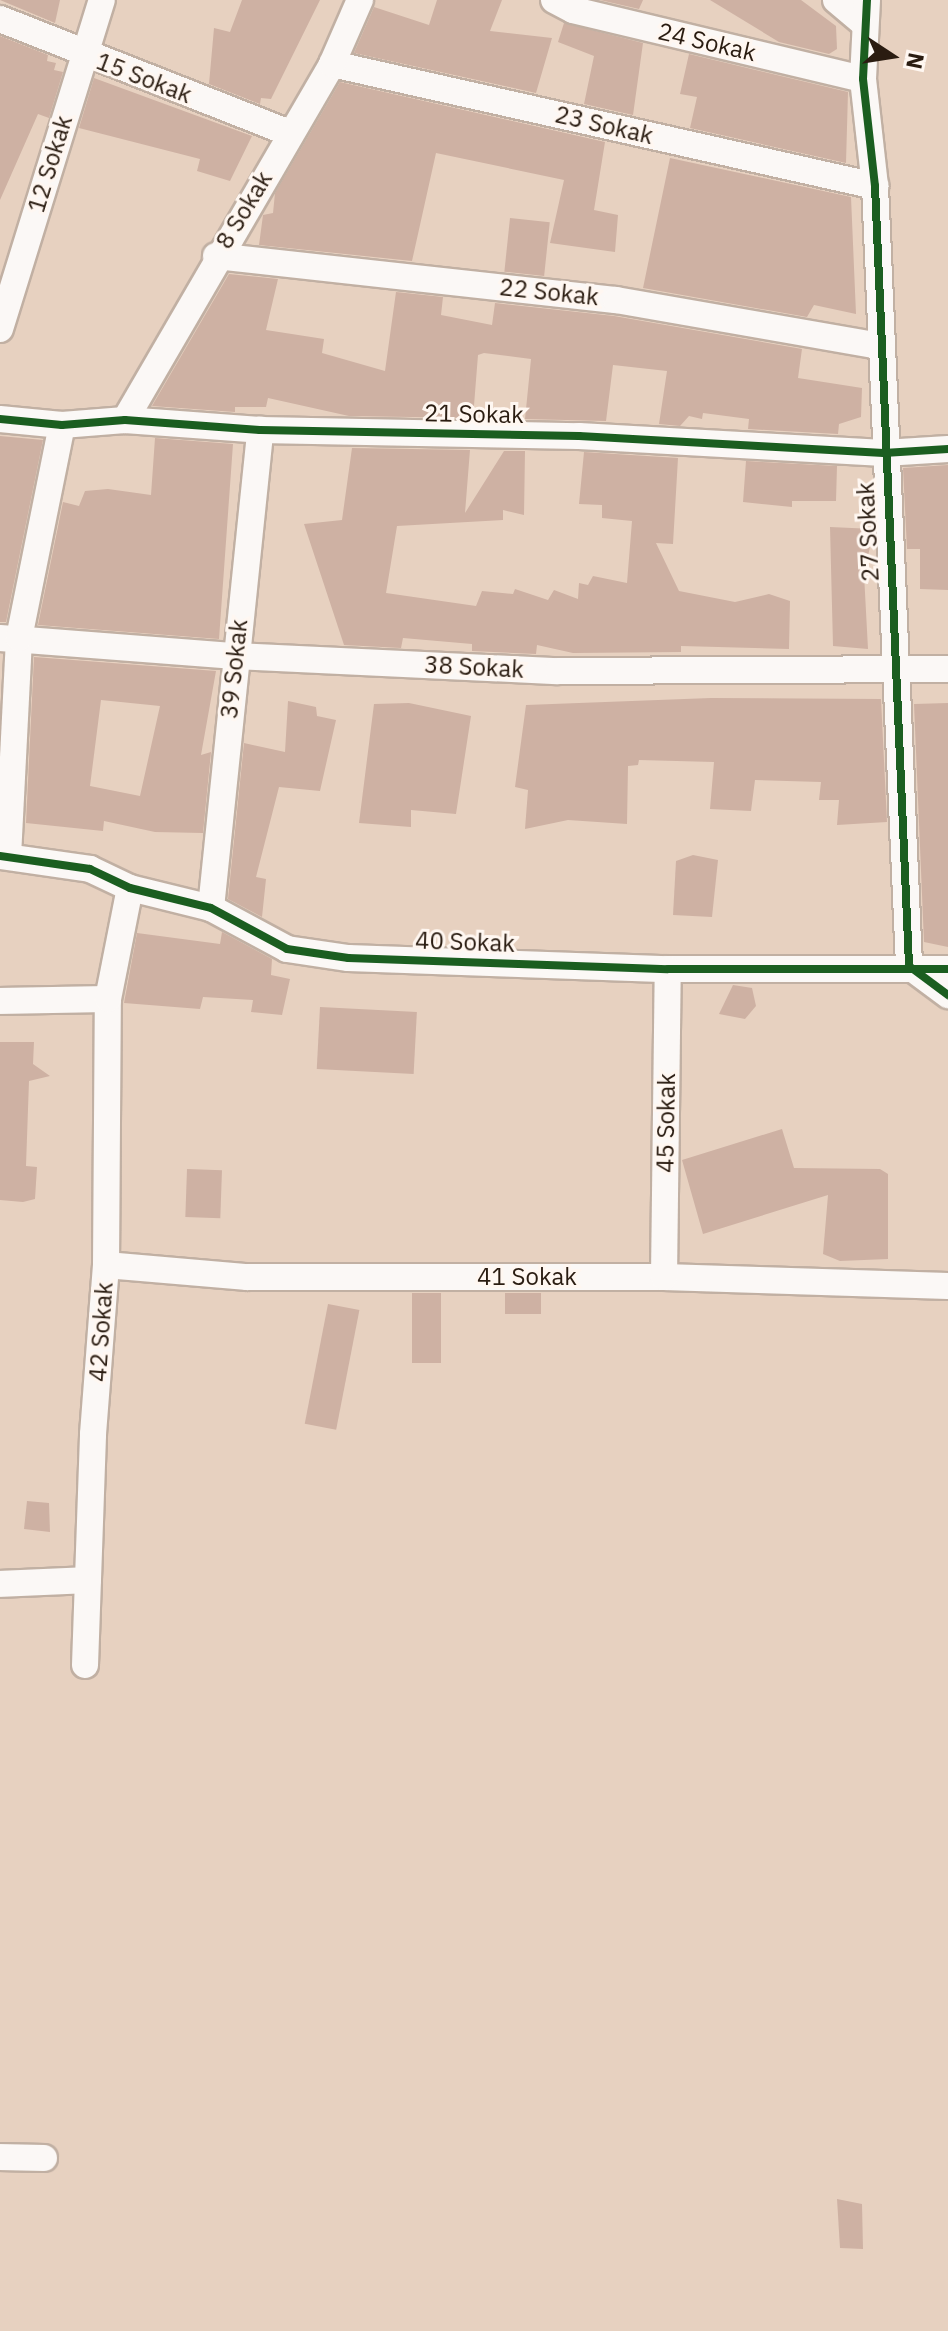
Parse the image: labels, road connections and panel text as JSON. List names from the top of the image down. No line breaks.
{"streets":{"street":["24 Sokak","15 Sokak","23 Sokak","12 Sokak","8 Sokak","22 Sokak","21 Sokak","27 Sokak","38 Sokak","39 Sokak","40 Sokak","45 Sokak","41 Sokak","42 Sokak"]},"crossings":[["24 Sokak","27 Sokak"],["15 Sokak","12 Sokak"],["15 Sokak","8 Sokak"],["23 Sokak","8 Sokak"],["23 Sokak","27 Sokak"],["8 Sokak","22 Sokak"],["8 Sokak","21 Sokak"],["22 Sokak","27 Sokak"],["21 Sokak","27 Sokak"],["21 Sokak","39 Sokak"],["27 Sokak","38 Sokak"],["27 Sokak","40 Sokak"],["38 Sokak","39 Sokak"],["39 Sokak","40 Sokak"],["40 Sokak","45 Sokak"],["40 Sokak","42 Sokak"],["45 Sokak","41 Sokak"],["41 Sokak","42 Sokak"]],"north":"right"}
